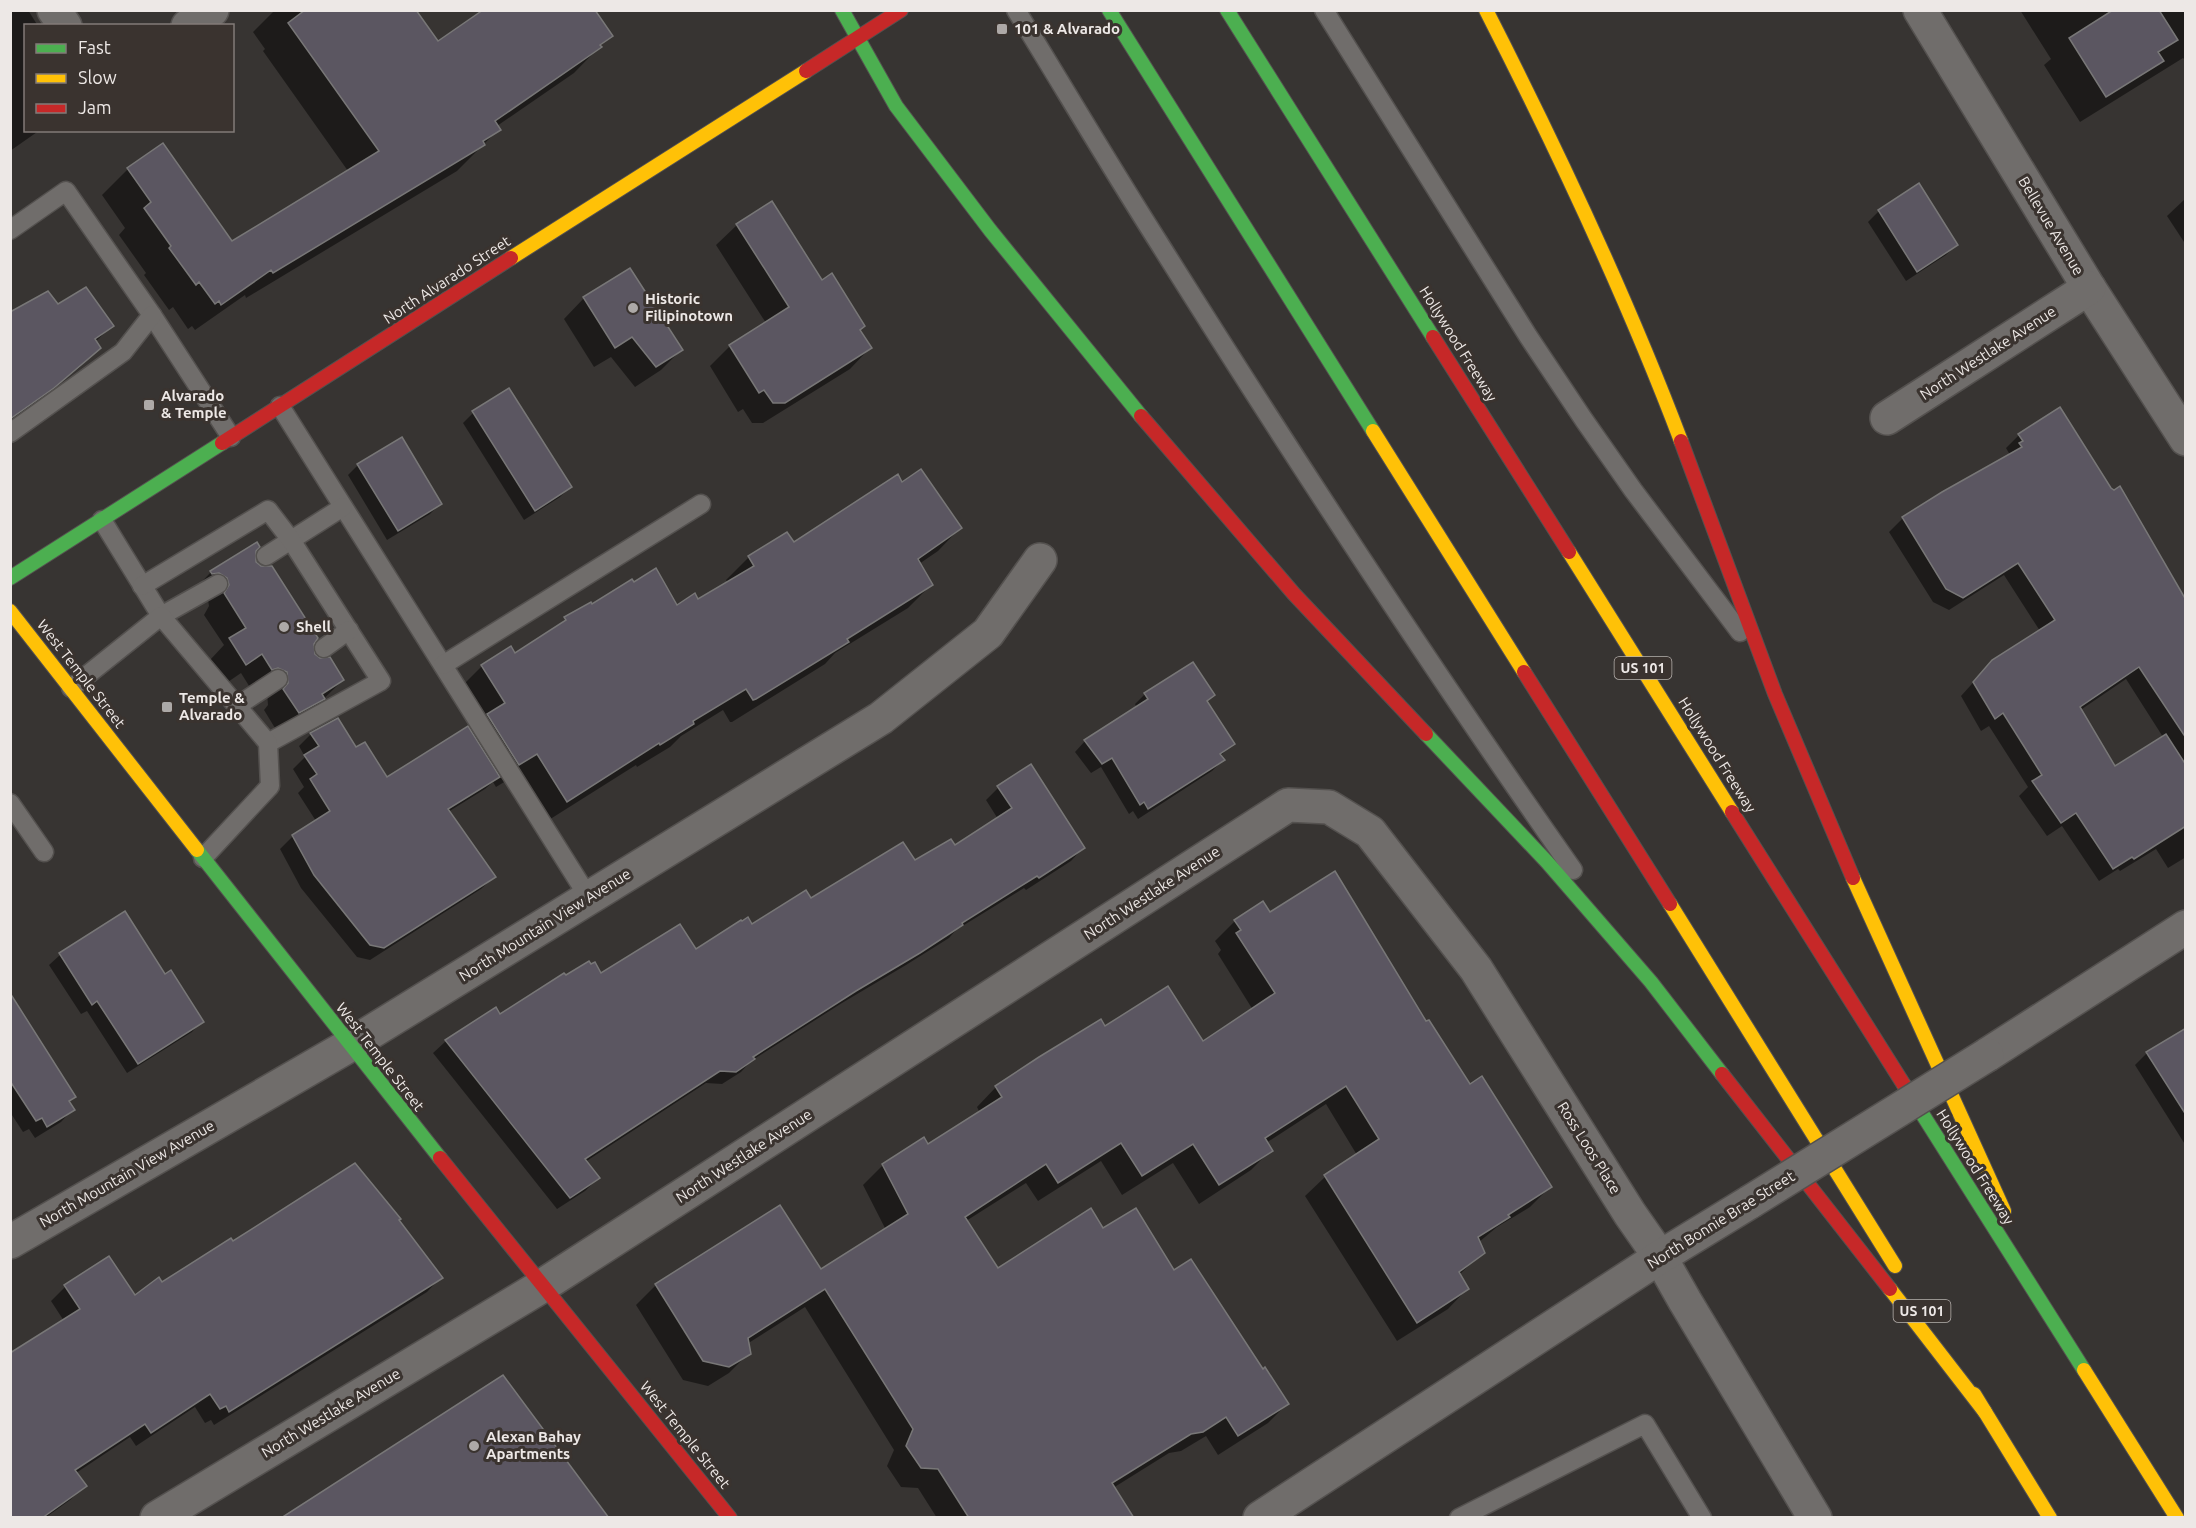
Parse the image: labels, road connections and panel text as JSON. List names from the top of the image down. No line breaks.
{"streets":{"main road":["North Alvarado Street","Hollywood Freeway","US 101","West Temple Street"],"street":["Bellevue Avenue","North Westlake Avenue","North Mountain View Avenue","Ross Loos Place","North Bonnie Brae Street"]},"crossings":[["Bellevue Avenue","North Westlake Avenue"],["North Westlake Avenue","West Temple Street"],["North Westlake Avenue","Ross Loos Place"],["West Temple Street","North Mountain View Avenue"],["Ross Loos Place","North Bonnie Brae Street"]],"places":{"transit":["101 & Alvarado","Alvarado & Temple","Temple & Alvarado"],"other":["Historic Filipinotown","Shell","Alexan Bahay Apartments"]},"legend":["Fast","Slow","Jam"]}
